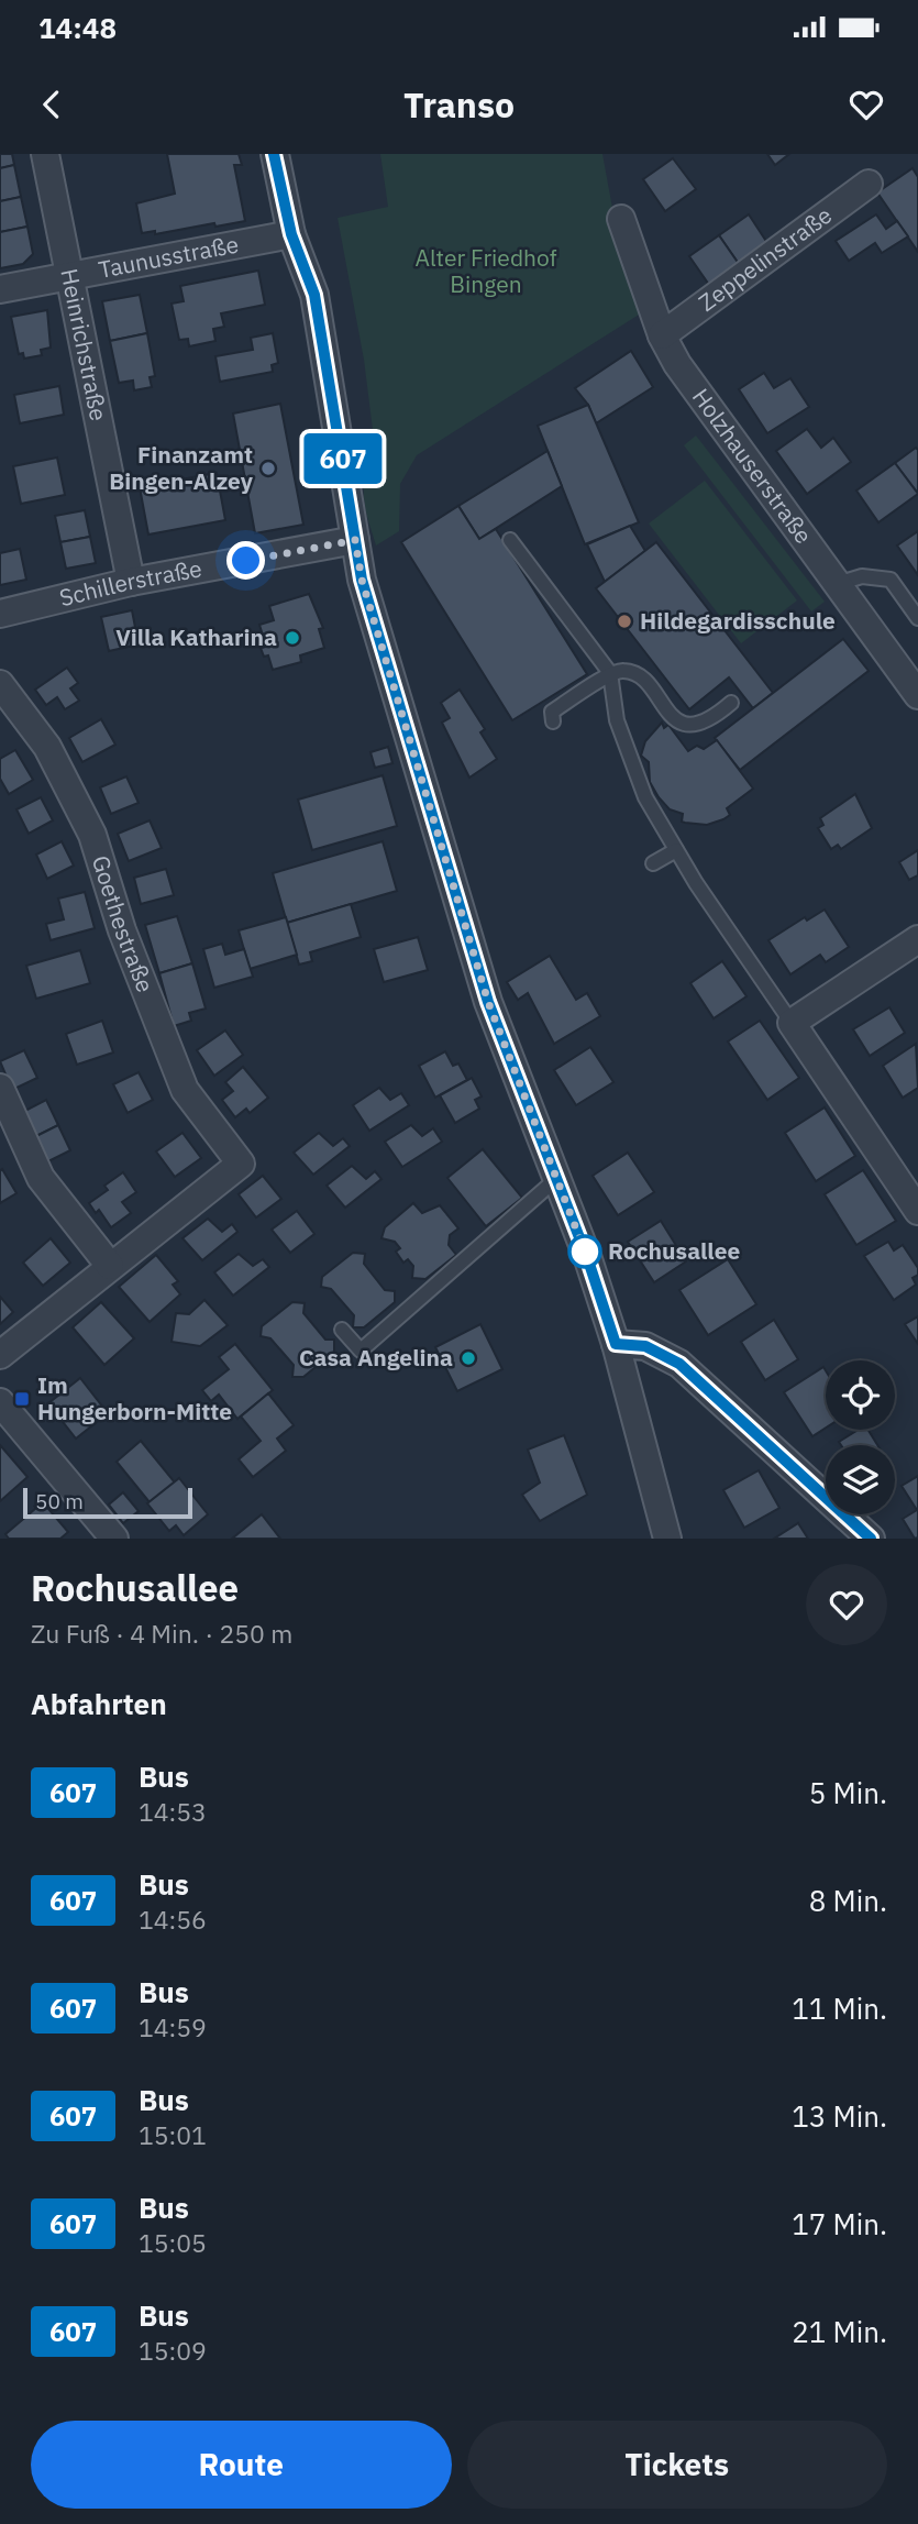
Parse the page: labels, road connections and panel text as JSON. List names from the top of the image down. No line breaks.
{"streets":{"street":["Taunusstraße","Zeppelinstraße","Heinrichstraße","Holzhauserstraße","Schillerstraße","Goethestraße"]},"crossings":[["Taunusstraße","Heinrichstraße"],["Zeppelinstraße","Holzhauserstraße"],["Heinrichstraße","Schillerstraße"]],"parks":["Alter Friedhof Bingen"],"places":{"other":["Finanzamt Bingen-Alzey","Hildegardisschule","Villa Katharina","Rochusallee","Casa Angelina"],"transit":["Im Hungerborn-Mitte"]},"lines":["bus line 607"],"scale_bar":"50 m","page":{"status":"14:48","header":"Transo","on_map":"607","scale":"50 m","heading":[["Rochusallee","Zu Fuß · 4 Min. · 250 m"],"Abfahrten"],"list":[{"mark":"607","name":"Bus","note":"14:53","value":"5 Min."},{"mark":"607","name":"Bus","note":"14:56","value":"8 Min."},{"mark":"607","name":"Bus","note":"14:59","value":"11 Min."},{"mark":"607","name":"Bus","note":"15:01","value":"13 Min."},{"mark":"607","name":"Bus","note":"15:05","value":"17 Min."},{"mark":"607","name":"Bus","note":"15:09","value":"21 Min."}],"buttons":["Route","Tickets"]}}
